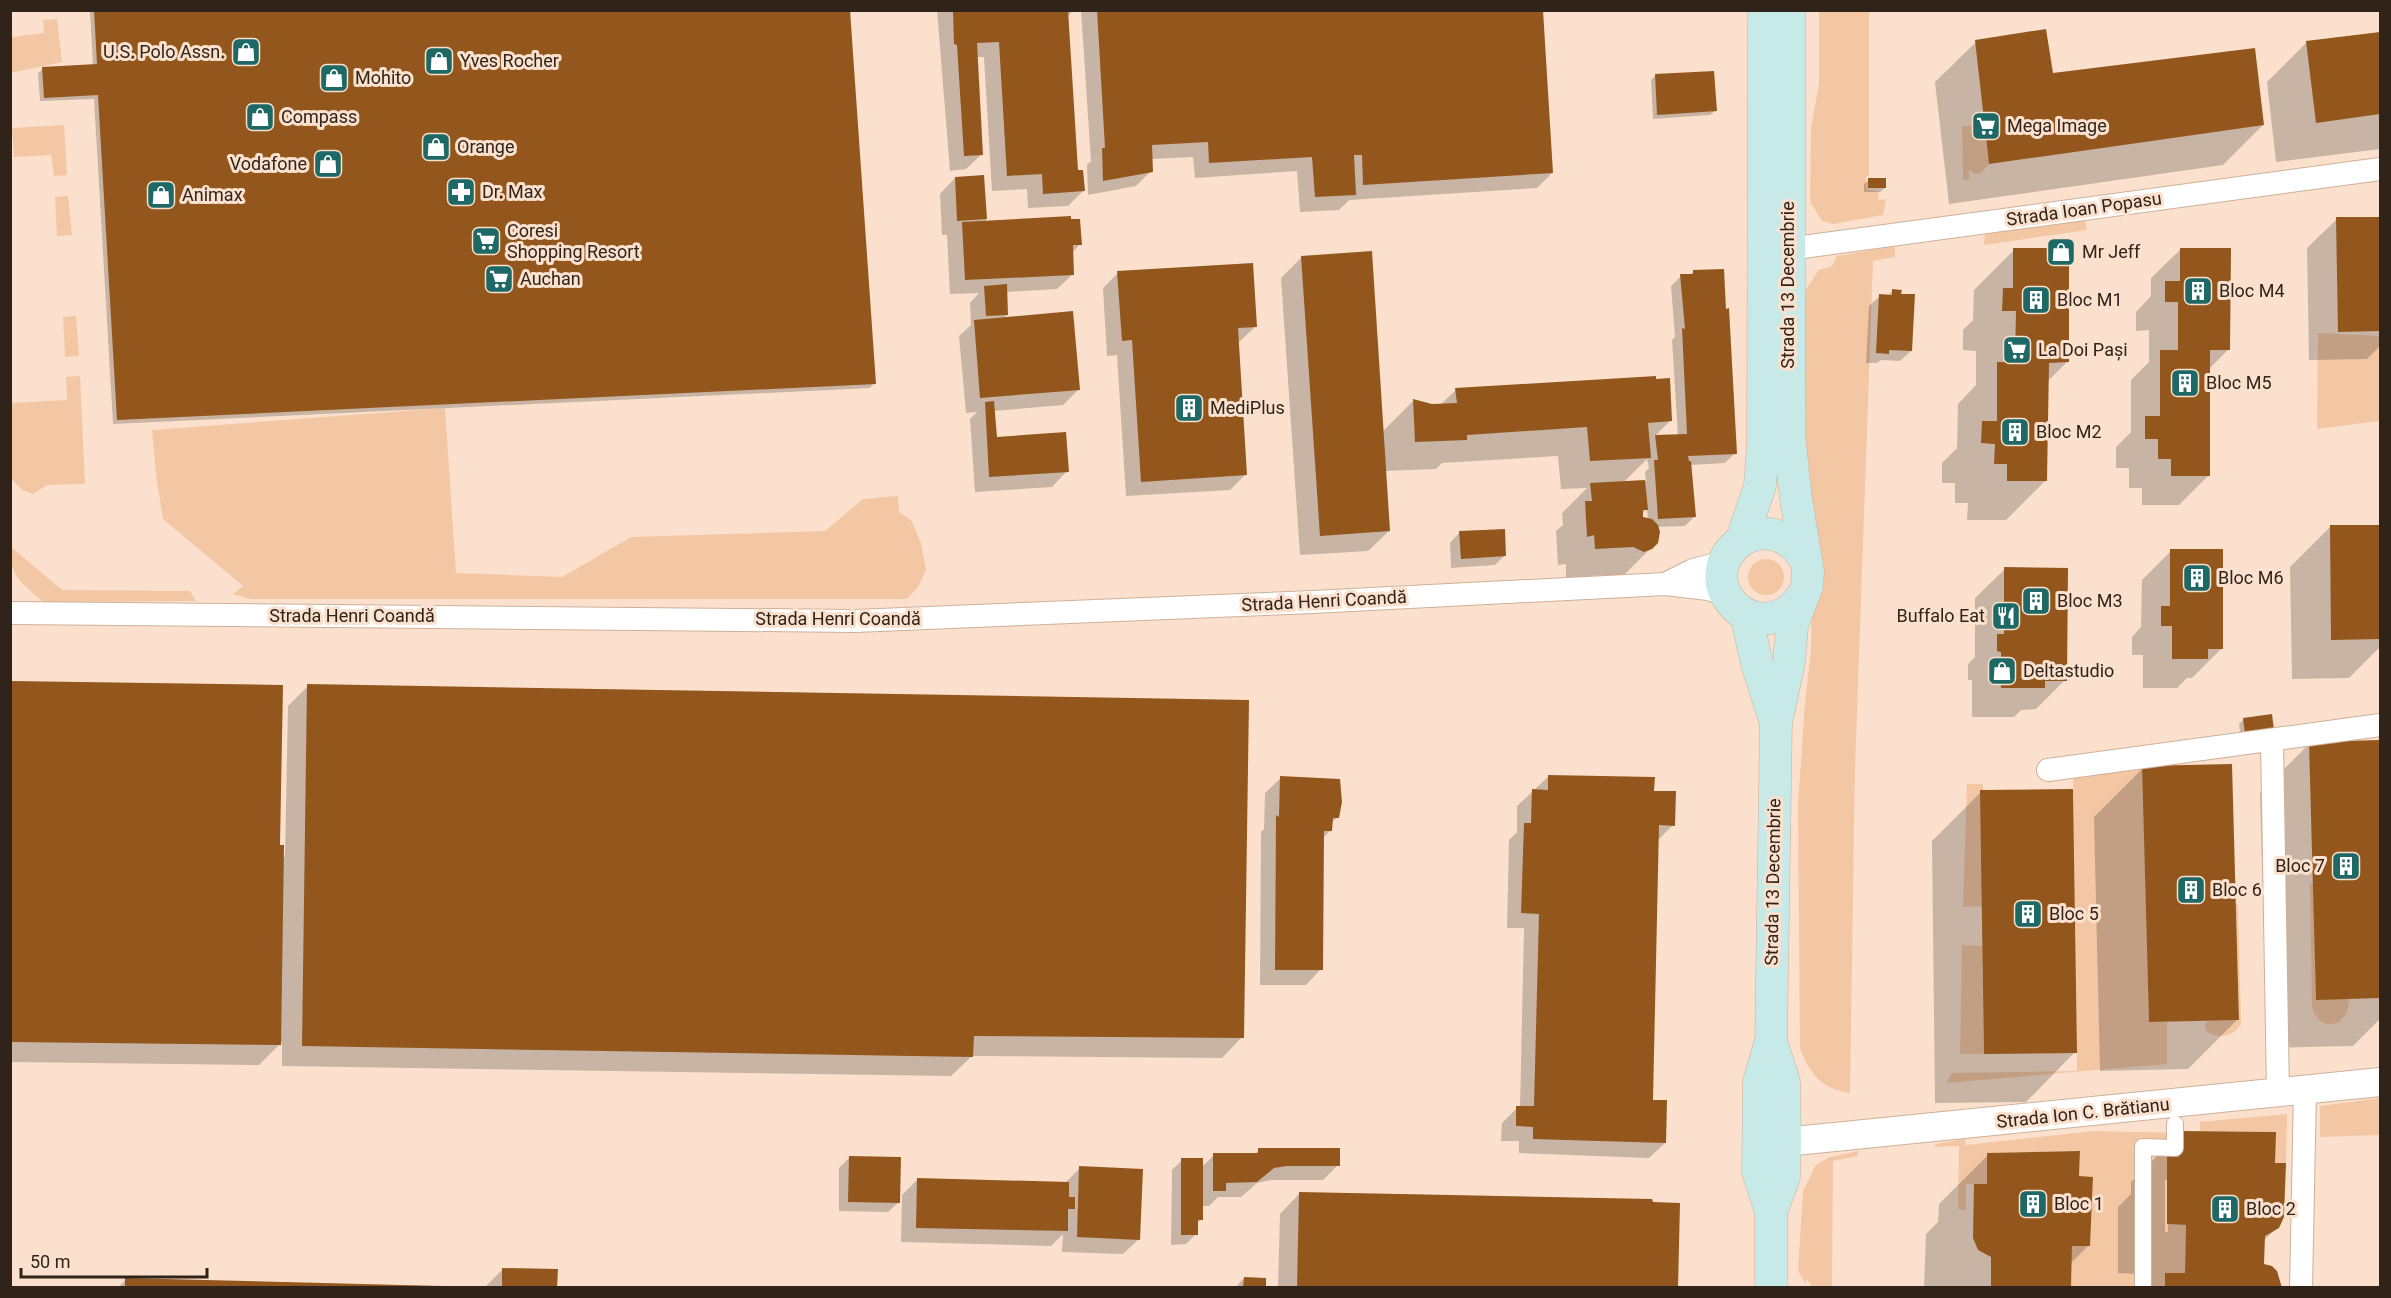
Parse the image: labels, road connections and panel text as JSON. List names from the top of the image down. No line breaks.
{"streets":{"main road":["Strada 13 Decembrie"],"street":["Strada Ioan Popasu","Strada Henri Coandă","Strada Ion C. Brătianu"]},"crossings":[["Strada Ioan Popasu","Strada 13 Decembrie"],["Strada 13 Decembrie","Strada Henri Coandă"],["Strada 13 Decembrie","Strada Ion C. Brătianu"]],"places":{"shop":["U.S. Polo Assn.","Yves Rocher","Mohito","Compass","Orange","Vodafone","Animax","Mr Jeff","Deltastudio"],"supermarket":["Mega Image","Coresi Shopping Resort","Auchan","La Doi Pași"],"pharmacy":["Dr. Max"],"building":["Bloc M4","Bloc M1","Bloc M5","MediPlus","Bloc M2","Bloc M6","Bloc M3","Bloc 7","Bloc 6","Bloc 5","Bloc 1","Bloc 2"],"restaurant":["Buffalo Eat"]},"scale_bar":"50 m"}
